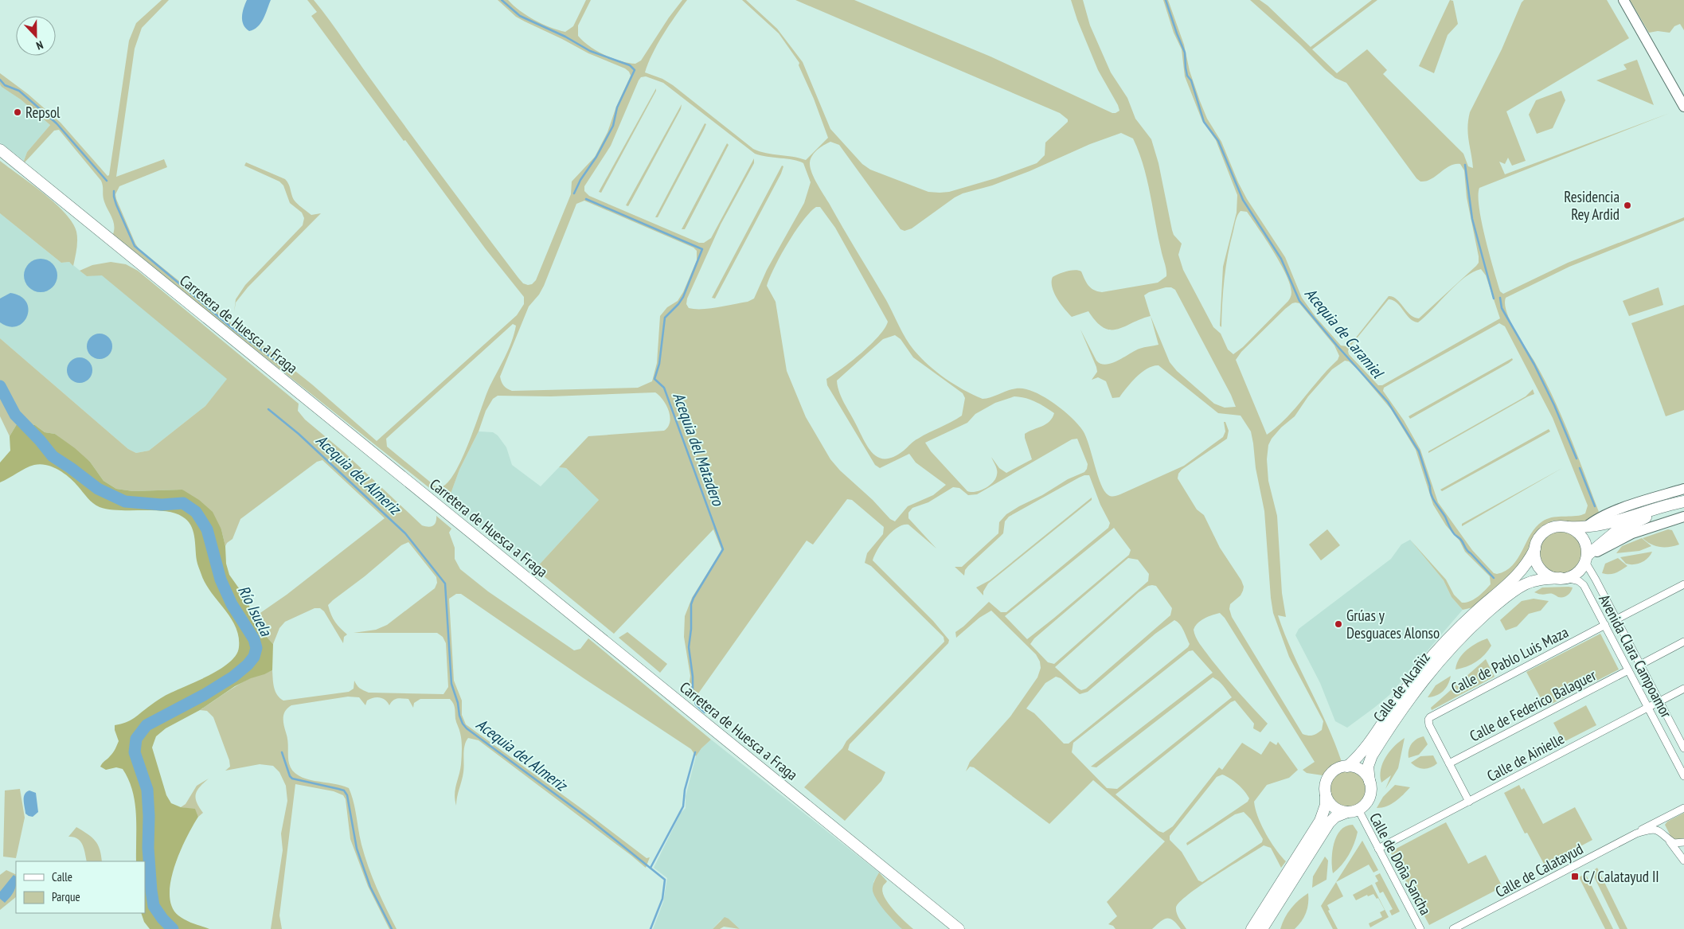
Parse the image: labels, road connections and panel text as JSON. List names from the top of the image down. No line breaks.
{"streets":{"main road":["Carretera de Huesca a Fraga","Calle de Alcañiz"],"street":["Avenida Clara Campoamor","Calle de Pablo Luis Maza","Calle de Federico Balaguer","Calle de Ainielle","Calle de Doña Sancha","Calle de Calatayud"]},"crossings":[["Avenida Clara Campoamor","Calle de Pablo Luis Maza"],["Avenida Clara Campoamor","Calle de Alcañiz"],["Avenida Clara Campoamor","Calle de Federico Balaguer"],["Avenida Clara Campoamor","Calle de Ainielle"],["Calle de Pablo Luis Maza","Calle de Federico Balaguer"],["Calle de Alcañiz","Calle de Doña Sancha"],["Calle de Ainielle","Calle de Doña Sancha"]],"water":["Acequia de Caramiel","Acequia del Matadero","Acequia del Almeriz","Río Isuela"],"places":{"other":["Repsol","Residencia Rey Ardid","Grúas y Desguaces Alonso"],"transit":["C/ Calatayud II"]},"legend":["Calle","Parque"],"north":"bottom"}
